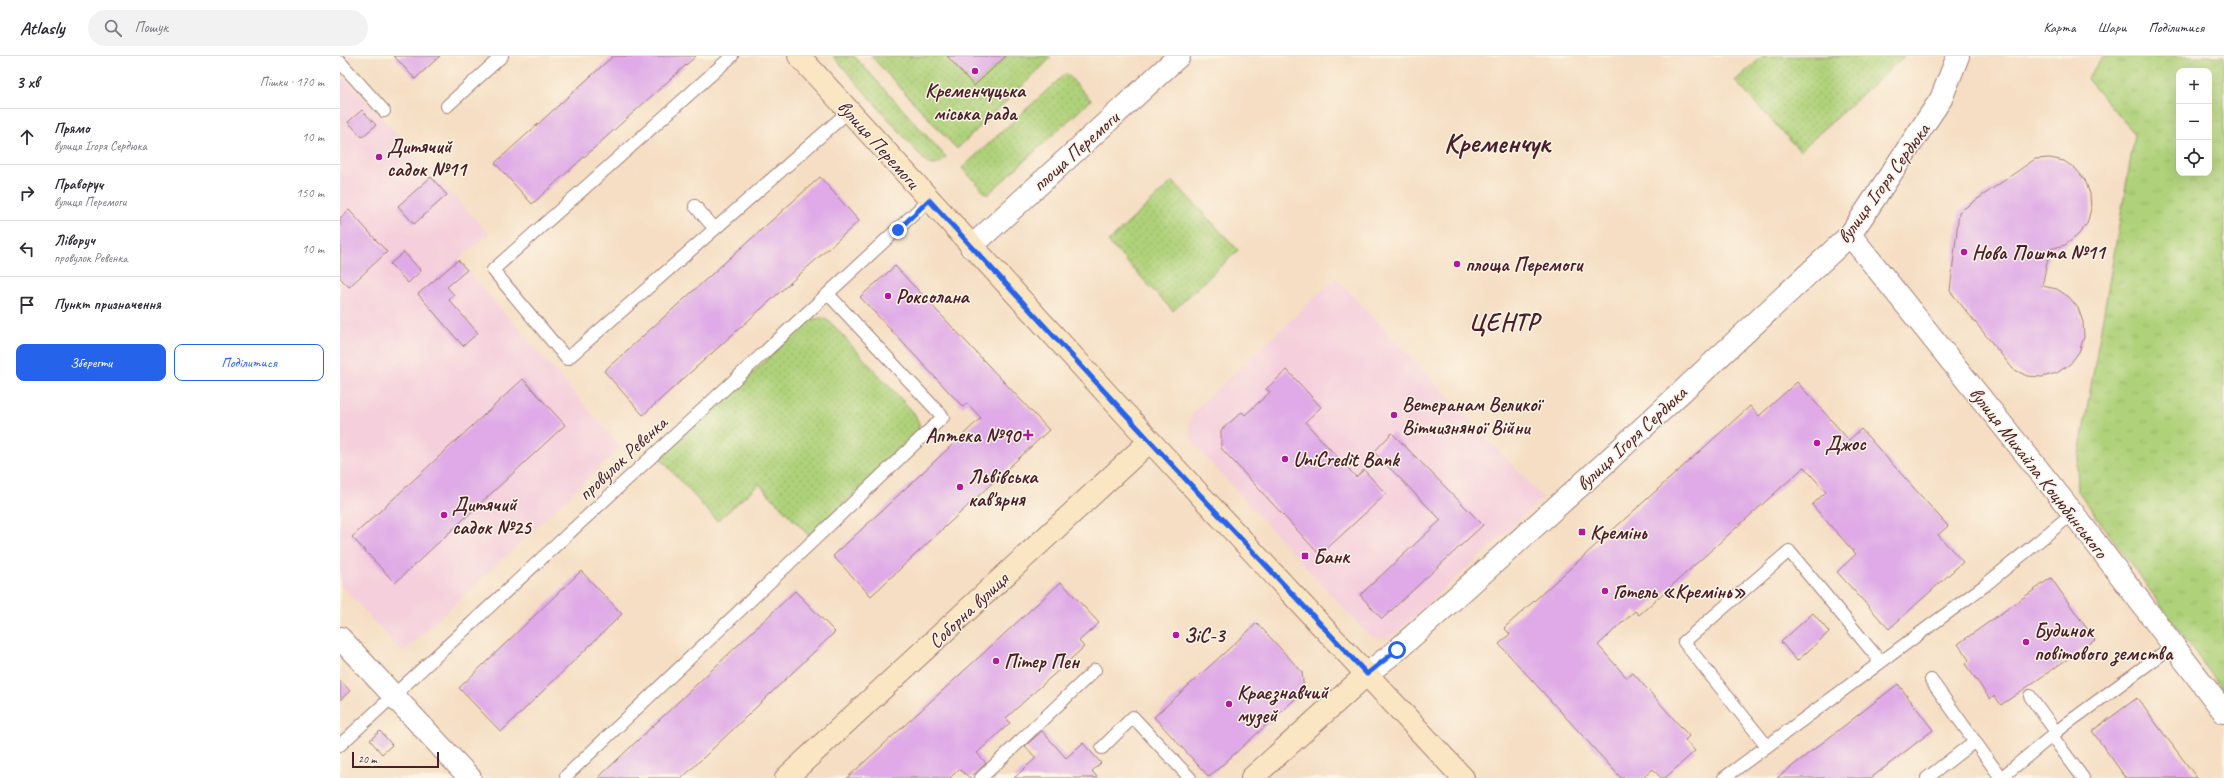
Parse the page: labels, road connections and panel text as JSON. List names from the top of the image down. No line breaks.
{"streets":{"main road":["вулиця Перемоги","вулиця Ігоря Сердюка","Соборна вулиця"],"street":["площа Перемоги","вулиця Михайла Коцюбинського"],"lane":["провулок Ревенка"]},"crossings":[["вулиця Перемоги","площа Перемоги"],["вулиця Перемоги","вулиця Ігоря Сердюка"],["вулиця Перемоги","провулок Ревенка"],["вулиця Перемоги","Соборна вулиця"],["вулиця Ігоря Сердюка","вулиця Михайла Коцюбинського"]],"districts":["Кременчук","ЦЕНТР"],"places":{"other":["Кременчуцька міська рада","Дитячий садок №11","Нова Пошта №11","площа Перемоги","Роксолана","Ветеранам Великої Вітчизняної Війни","Джос","UniCredit Bank","Львiвська кав'ярня","Дитячий садок №25","Готель «Кремінь»","ЗіС-3","Будинок повітового земства","Пітер Пен","Краєзнавчий музей"],"health":["Аптека №90"],"transit":["Кремінь","Банк"]},"scale_bar":"20 m","page":{"header":"Atlasly","search":"Пошук","nav":["Карта","Шари","Поділитися"],"heading":["3 хв","Пішки · 170 m"],"map_buttons":["+","−"],"list":[["Прямо","вулиця Ігоря Сердюка","10 m"],["Праворуч","вулиця Перемоги","150 m"],["Ліворуч","провулок Ревенка","10 m"],"Пункт призначення"],"buttons":["Зберегти","Поділитися"],"scale":"20 m"}}
